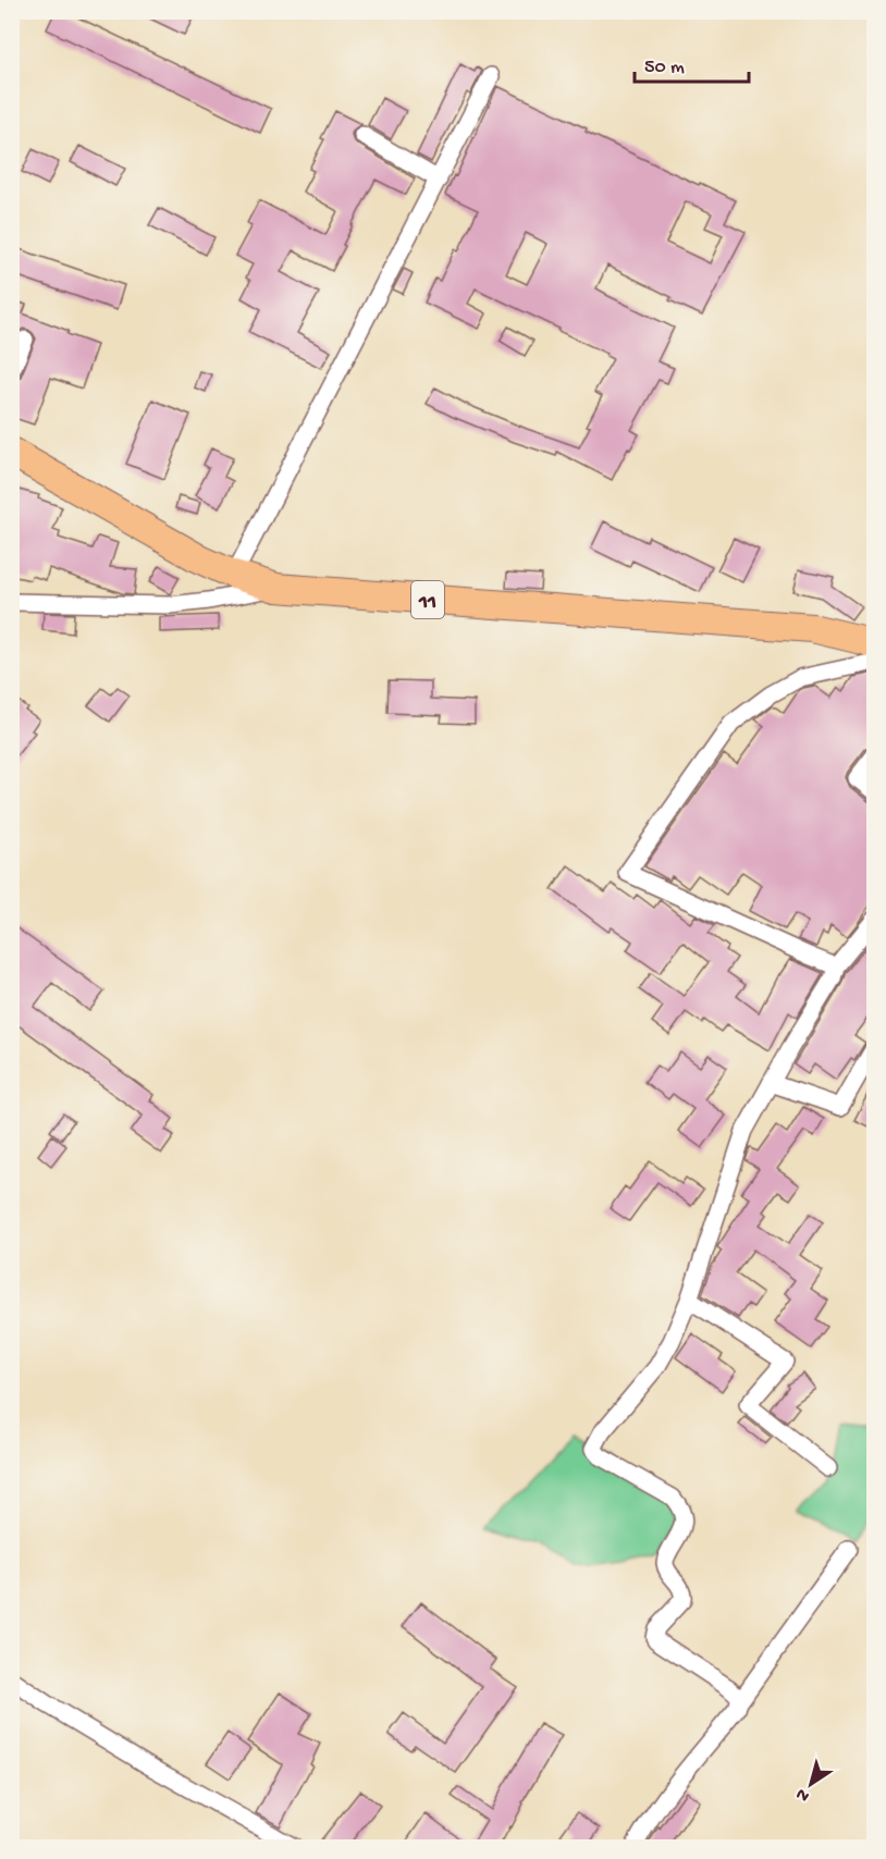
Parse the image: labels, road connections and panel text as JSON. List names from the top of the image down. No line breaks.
{"streets":{"highway":["11"]},"scale_bar":"50 m","north":"bottom left"}
